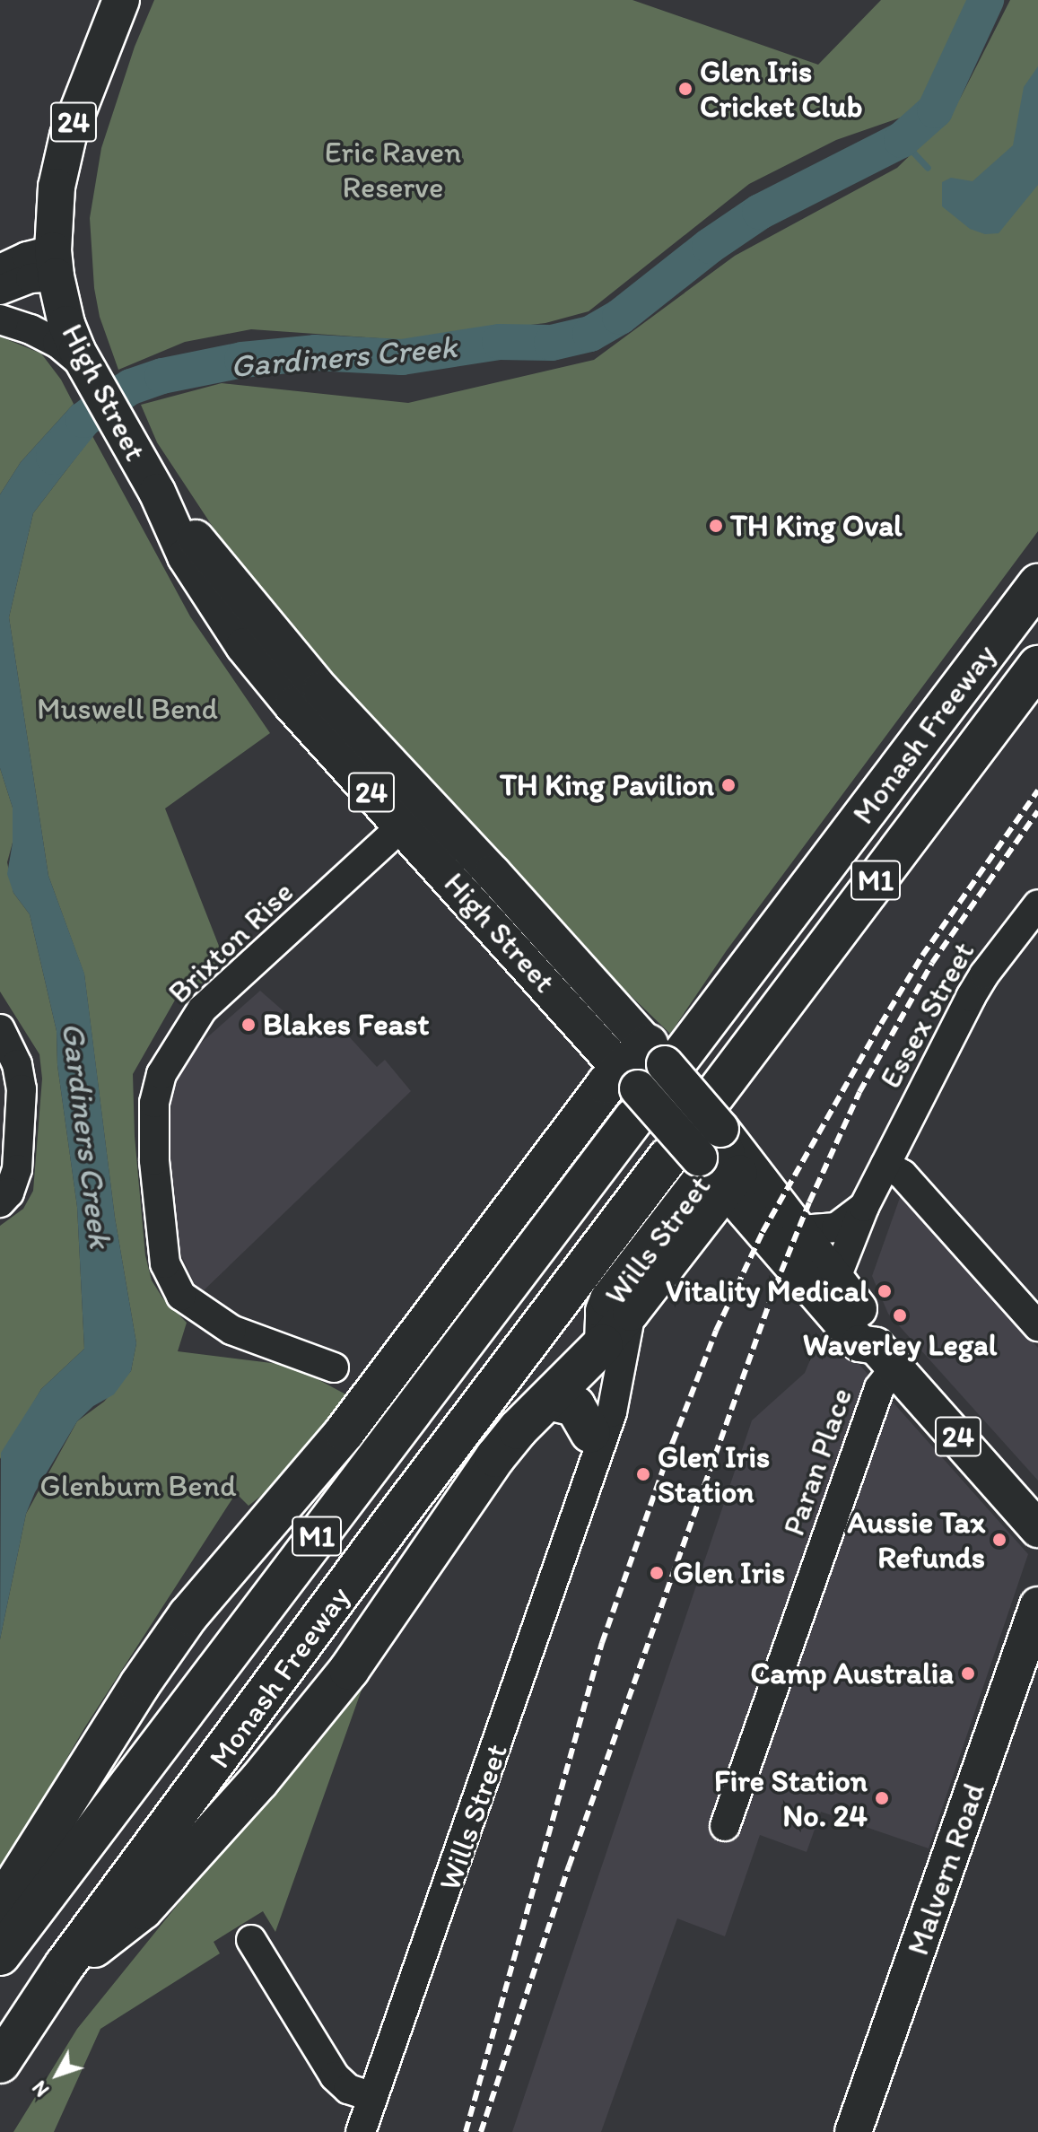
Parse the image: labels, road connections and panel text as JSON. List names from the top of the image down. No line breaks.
{"streets":{"highway":["Monash Freeway","M1"],"main road":["24","High Street","Wills Street","Malvern Road"],"street":["Brixton Rise","Essex Street","Paran Place"]},"crossings":[["High Street","Monash Freeway"],["High Street","Brixton Rise"],["High Street","Essex Street"],["High Street","Wills Street"],["High Street","Paran Place"],["Monash Freeway","Wills Street"]],"water":["Gardiners Creek"],"parks":["Eric Raven Reserve","Muswell Bend","Glenburn Bend"],"places":["Glen Iris Cricket Club","TH King Oval","TH King Pavilion","Blakes Feast","Vitality Medical","Waverley Legal","Glen Iris Station","Aussie Tax Refunds","Glen Iris","Camp Australia","Fire Station No. 24"],"north":"bottom left"}
